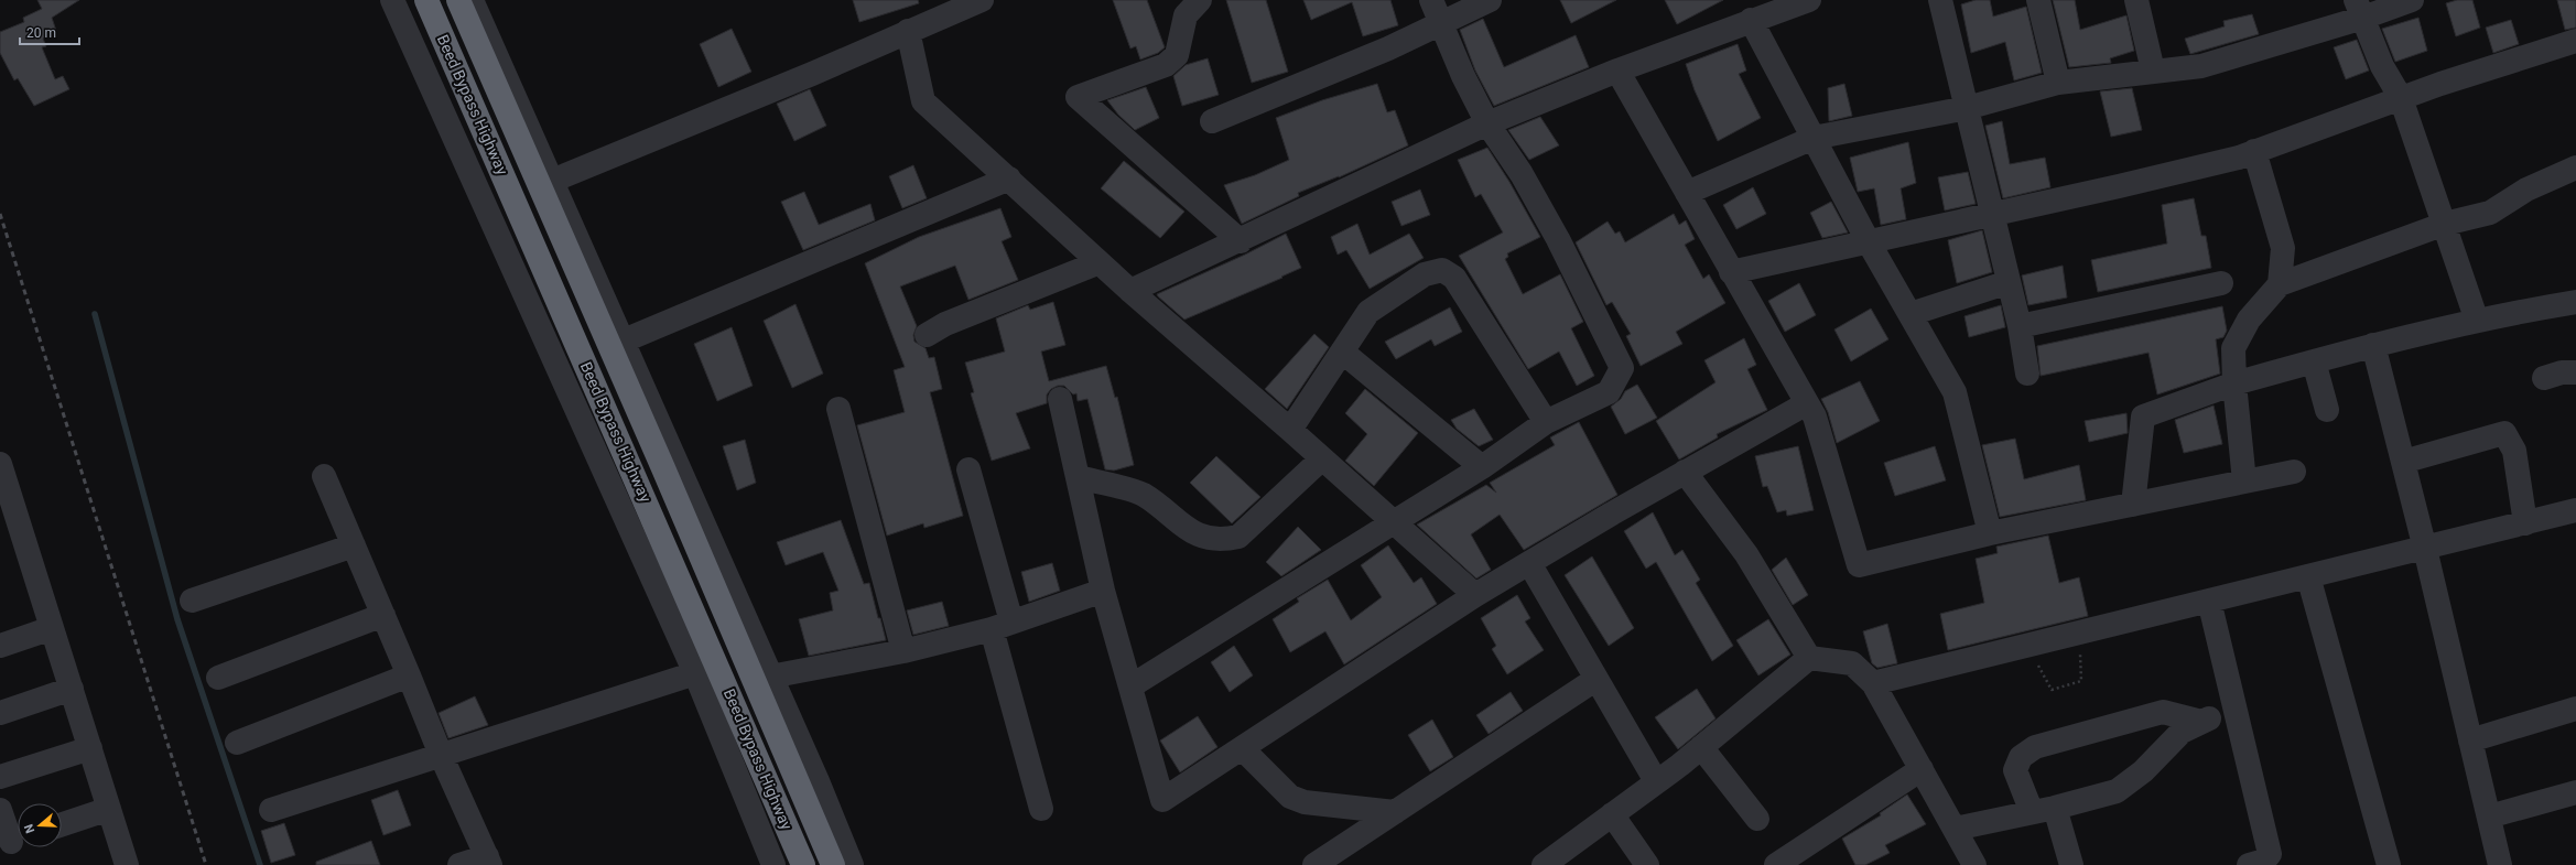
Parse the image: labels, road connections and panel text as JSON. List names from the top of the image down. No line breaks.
{"streets":{"highway":["Beed Bypass Highway"]},"scale_bar":"20 m","north":"left"}
